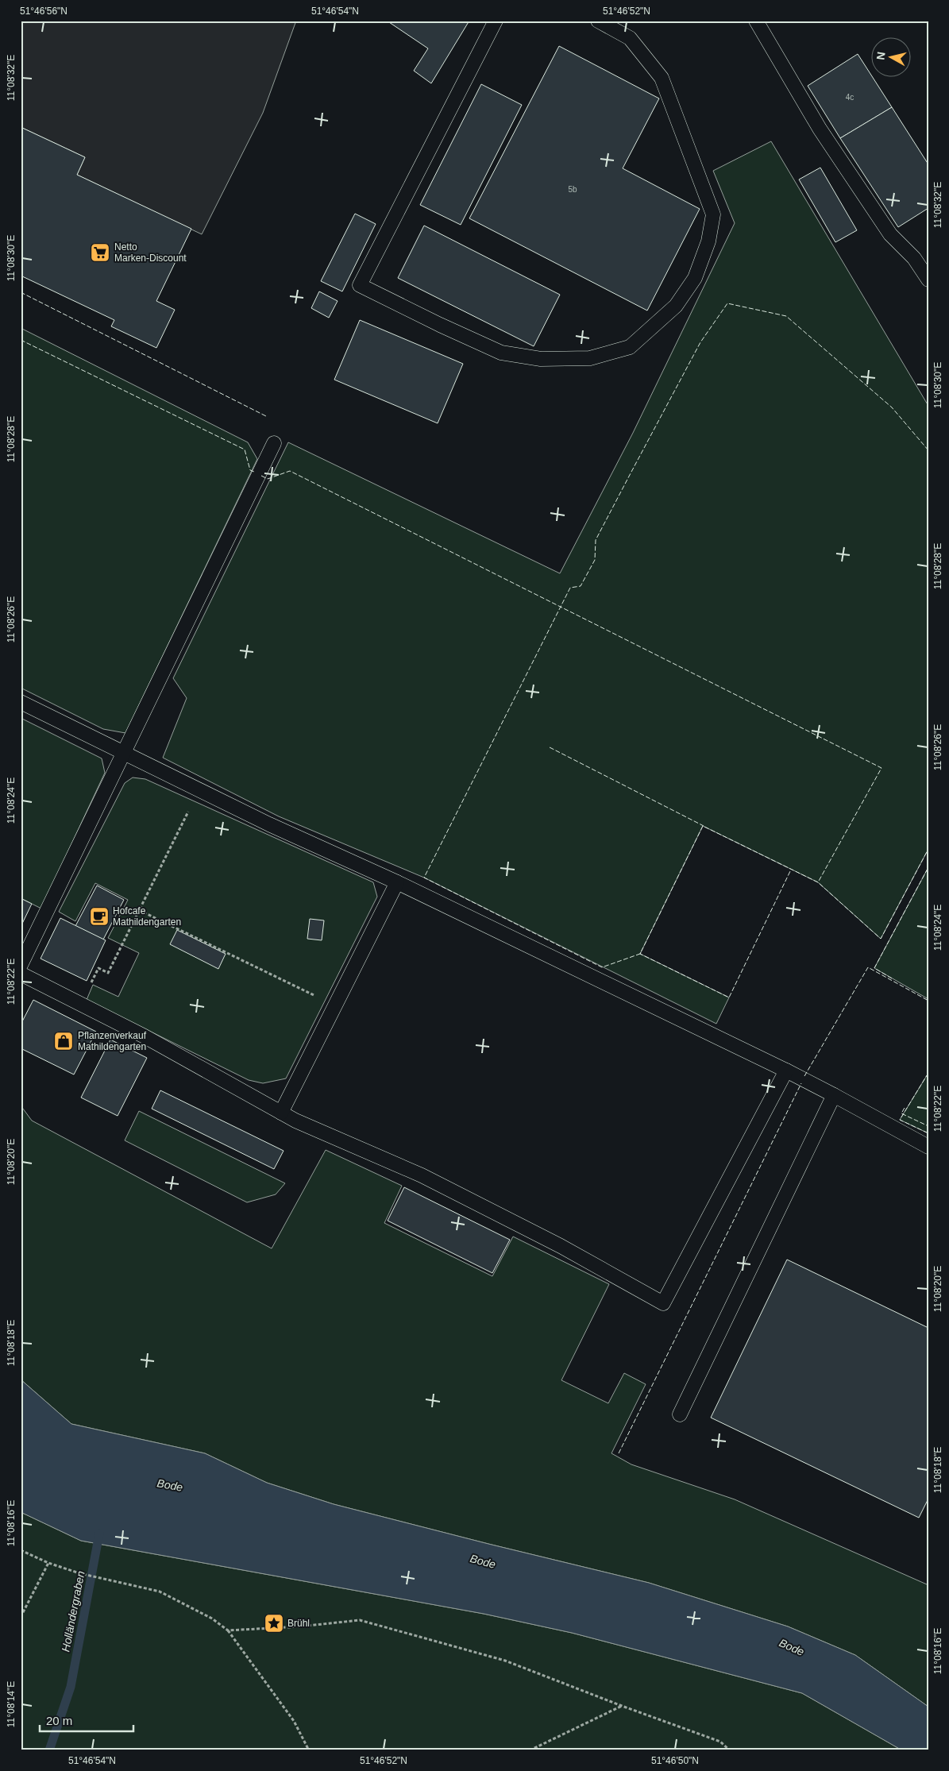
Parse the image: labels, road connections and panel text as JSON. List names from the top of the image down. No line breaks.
{"water":["Bode","Holländergraben"],"places":{"supermarket":["Netto Marken-Discount"],"cafe":["Hofcafe Mathildengarten"],"shop":["Pflanzenverkauf Mathildengarten"],"place":["Brühl"]},"house_numbers":["4c","5b"],"scale_bar":"20 m","north":"left","coordinates":["51°46'56\"N","51°46'54\"N","51°46'52\"N","11°08'32\"E","11°08'30\"E","11°08'28\"E","11°08'26\"E","11°08'24\"E","11°08'22\"E","11°08'20\"E","11°08'18\"E","11°08'16\"E","11°08'14\"E","51°46'50\"N"]}
